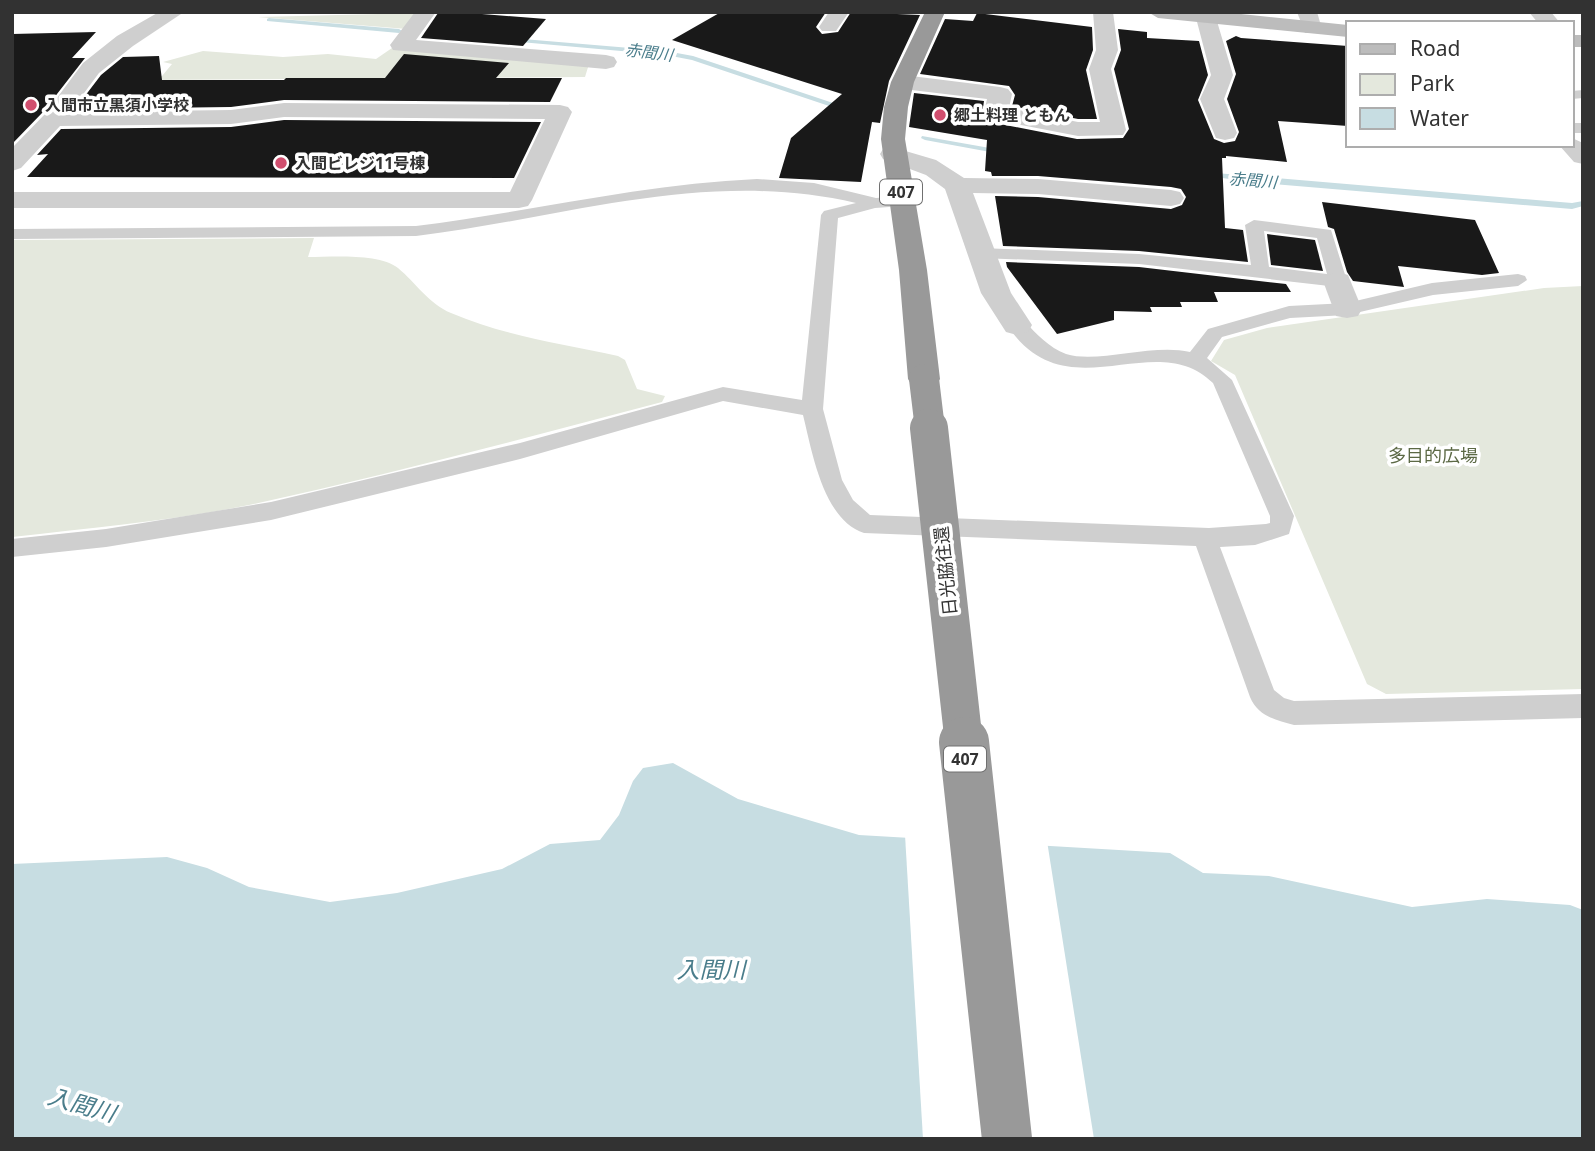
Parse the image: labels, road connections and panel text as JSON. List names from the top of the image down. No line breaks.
{"streets":{"highway":["407","日光脇往還"]},"water":["赤間川","入間川"],"parks":["多目的広場"],"places":["入間市立黒須小学校","郷土料理 ともん","入間ビレジ11号棟"],"legend":["Road","Park","Water"]}
